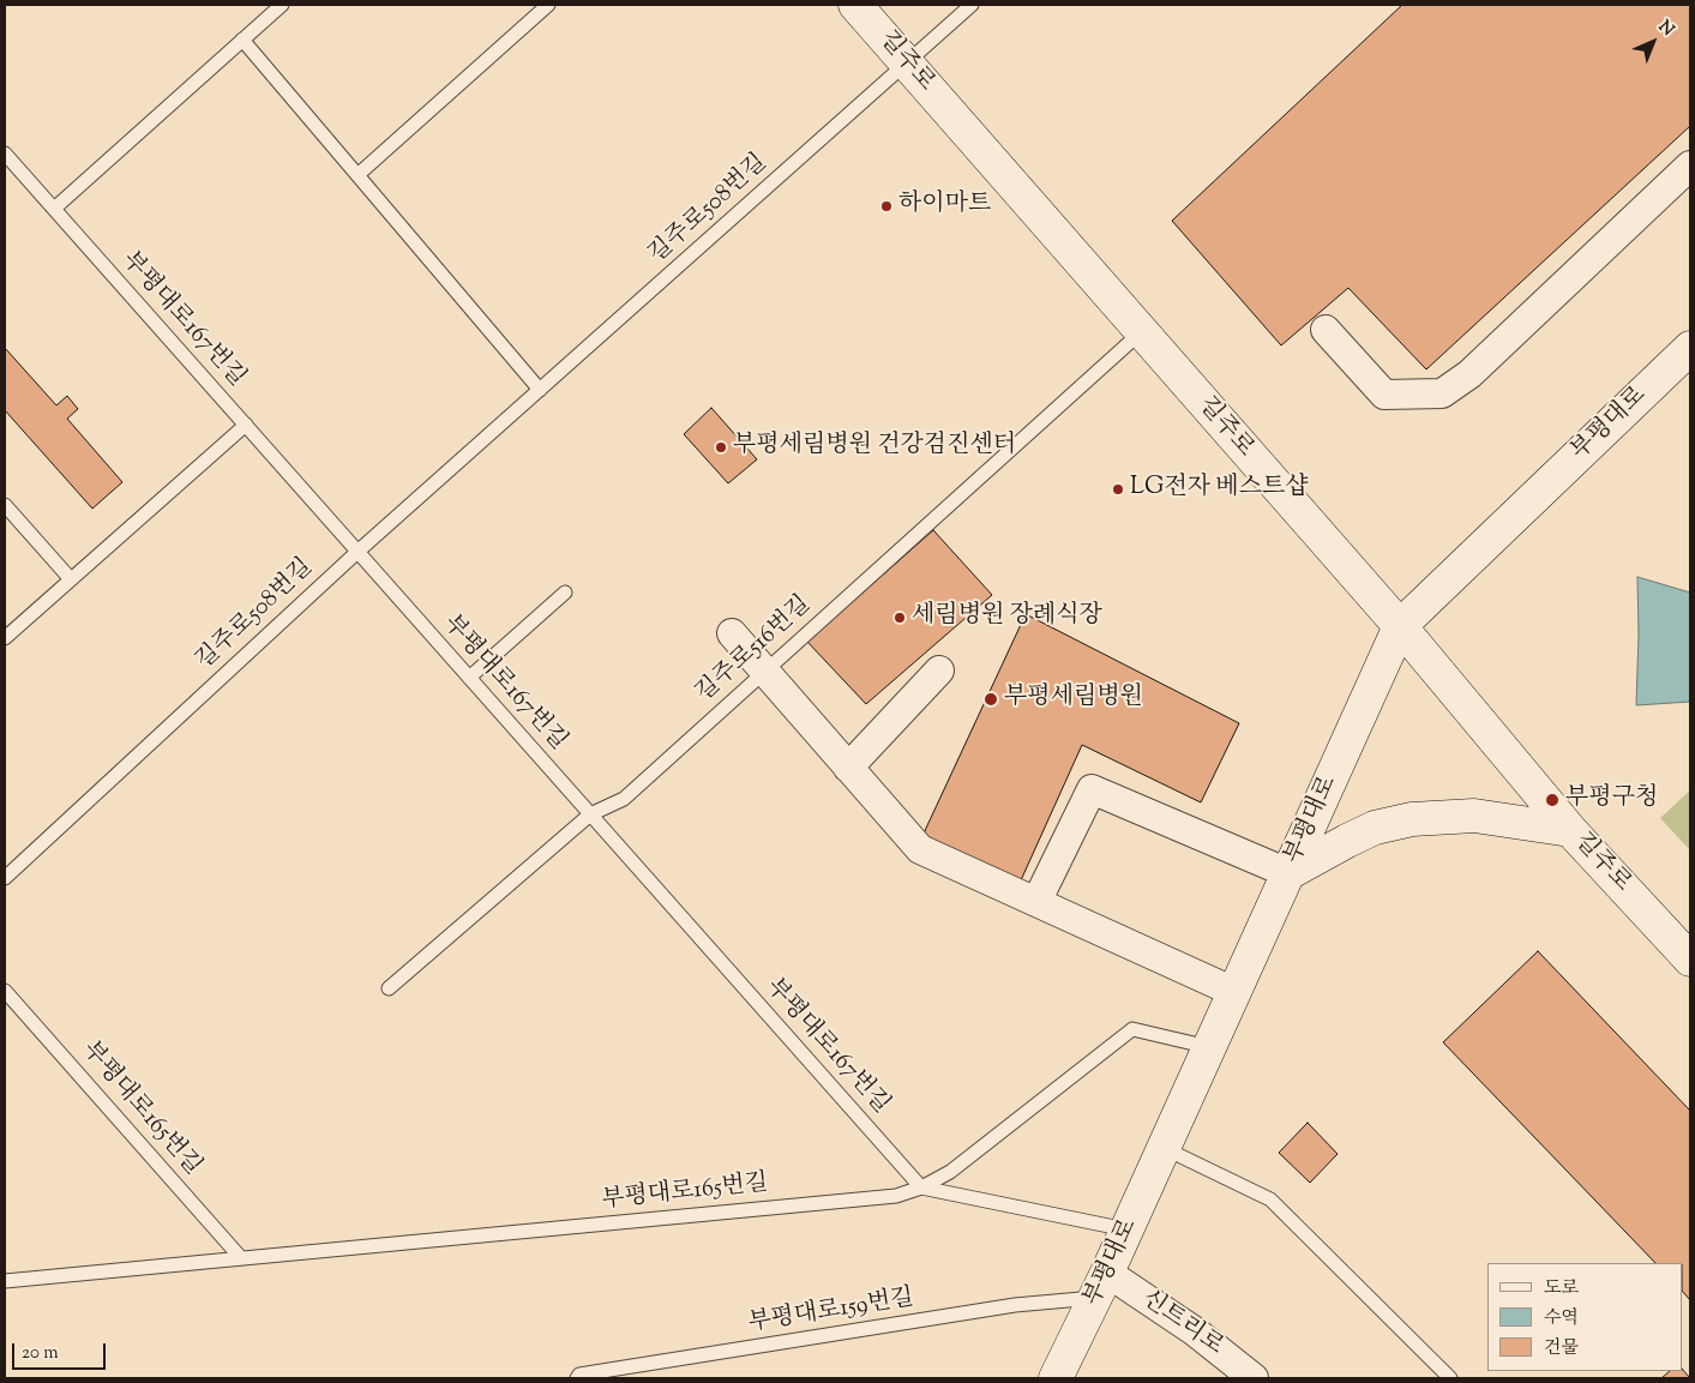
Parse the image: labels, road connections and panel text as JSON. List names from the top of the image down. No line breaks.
{"streets":{"main road":["길주로","부평대로"],"street":["신트리로"],"lane":["길주로508번길","부평대로167번길","길주로516번길","부평대로165번길","부평대로159번길"]},"crossings":[["길주로","길주로508번길"],["길주로","부평대로"],["길주로","길주로516번길"],["길주로508번길","부평대로167번길"],["부평대로167번길","길주로516번길"],["부평대로167번길","부평대로165번길"],["부평대로","부평대로165번길"],["부평대로","부평대로159번길"],["부평대로","신트리로"],["부평대로159번길","신트리로"]],"places":["하이마트","부평세림병원 건강검진센터","LG전자 베스트샵","세림병원 장례식장","부평세림병원","부평구청"],"legend":["도로","수역","건물"],"scale_bar":"20 m","north":"top right"}
